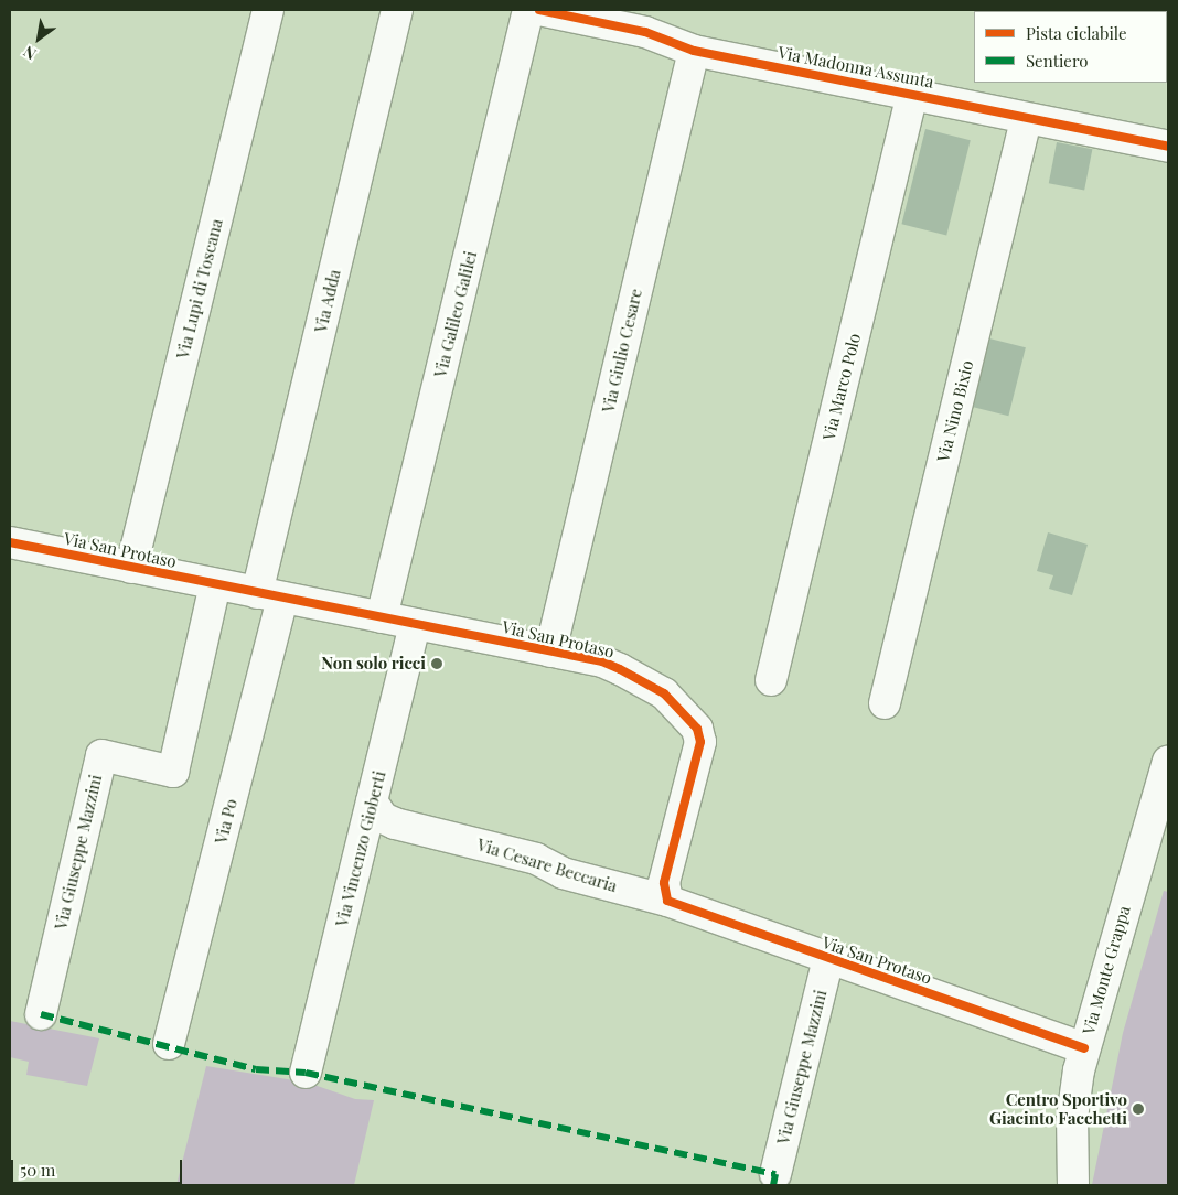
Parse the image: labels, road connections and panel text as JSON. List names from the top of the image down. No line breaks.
{"streets":{"street":["Via Madonna Assunta","Via Lupi di Toscana","Via Adda","Via Galileo Galilei","Via Giulio Cesare","Via Marco Polo","Via Nino Bixio","Via San Protaso","Via Po","Via Vincenzo Gioberti","Via Giuseppe Mazzini","Via Cesare Beccaria","Via Monte Grappa"]},"crossings":[["Via Madonna Assunta","Via Giulio Cesare"],["Via Madonna Assunta","Via Marco Polo"],["Via Madonna Assunta","Via Nino Bixio"],["Via Lupi di Toscana","Via San Protaso"],["Via Adda","Via San Protaso"],["Via Adda","Via Po"],["Via Galileo Galilei","Via San Protaso"],["Via Giulio Cesare","Via San Protaso"],["Via San Protaso","Via Po"],["Via San Protaso","Via Vincenzo Gioberti"],["Via San Protaso","Via Giuseppe Mazzini"],["Via San Protaso","Via Cesare Beccaria"],["Via San Protaso","Via Monte Grappa"],["Via Vincenzo Gioberti","Via Cesare Beccaria"]],"places":["Non solo ricci","Centro Sportivo Giacinto Facchetti"],"legend":["Pista ciclabile","Sentiero"],"scale_bar":"50 m","north":"bottom left"}
